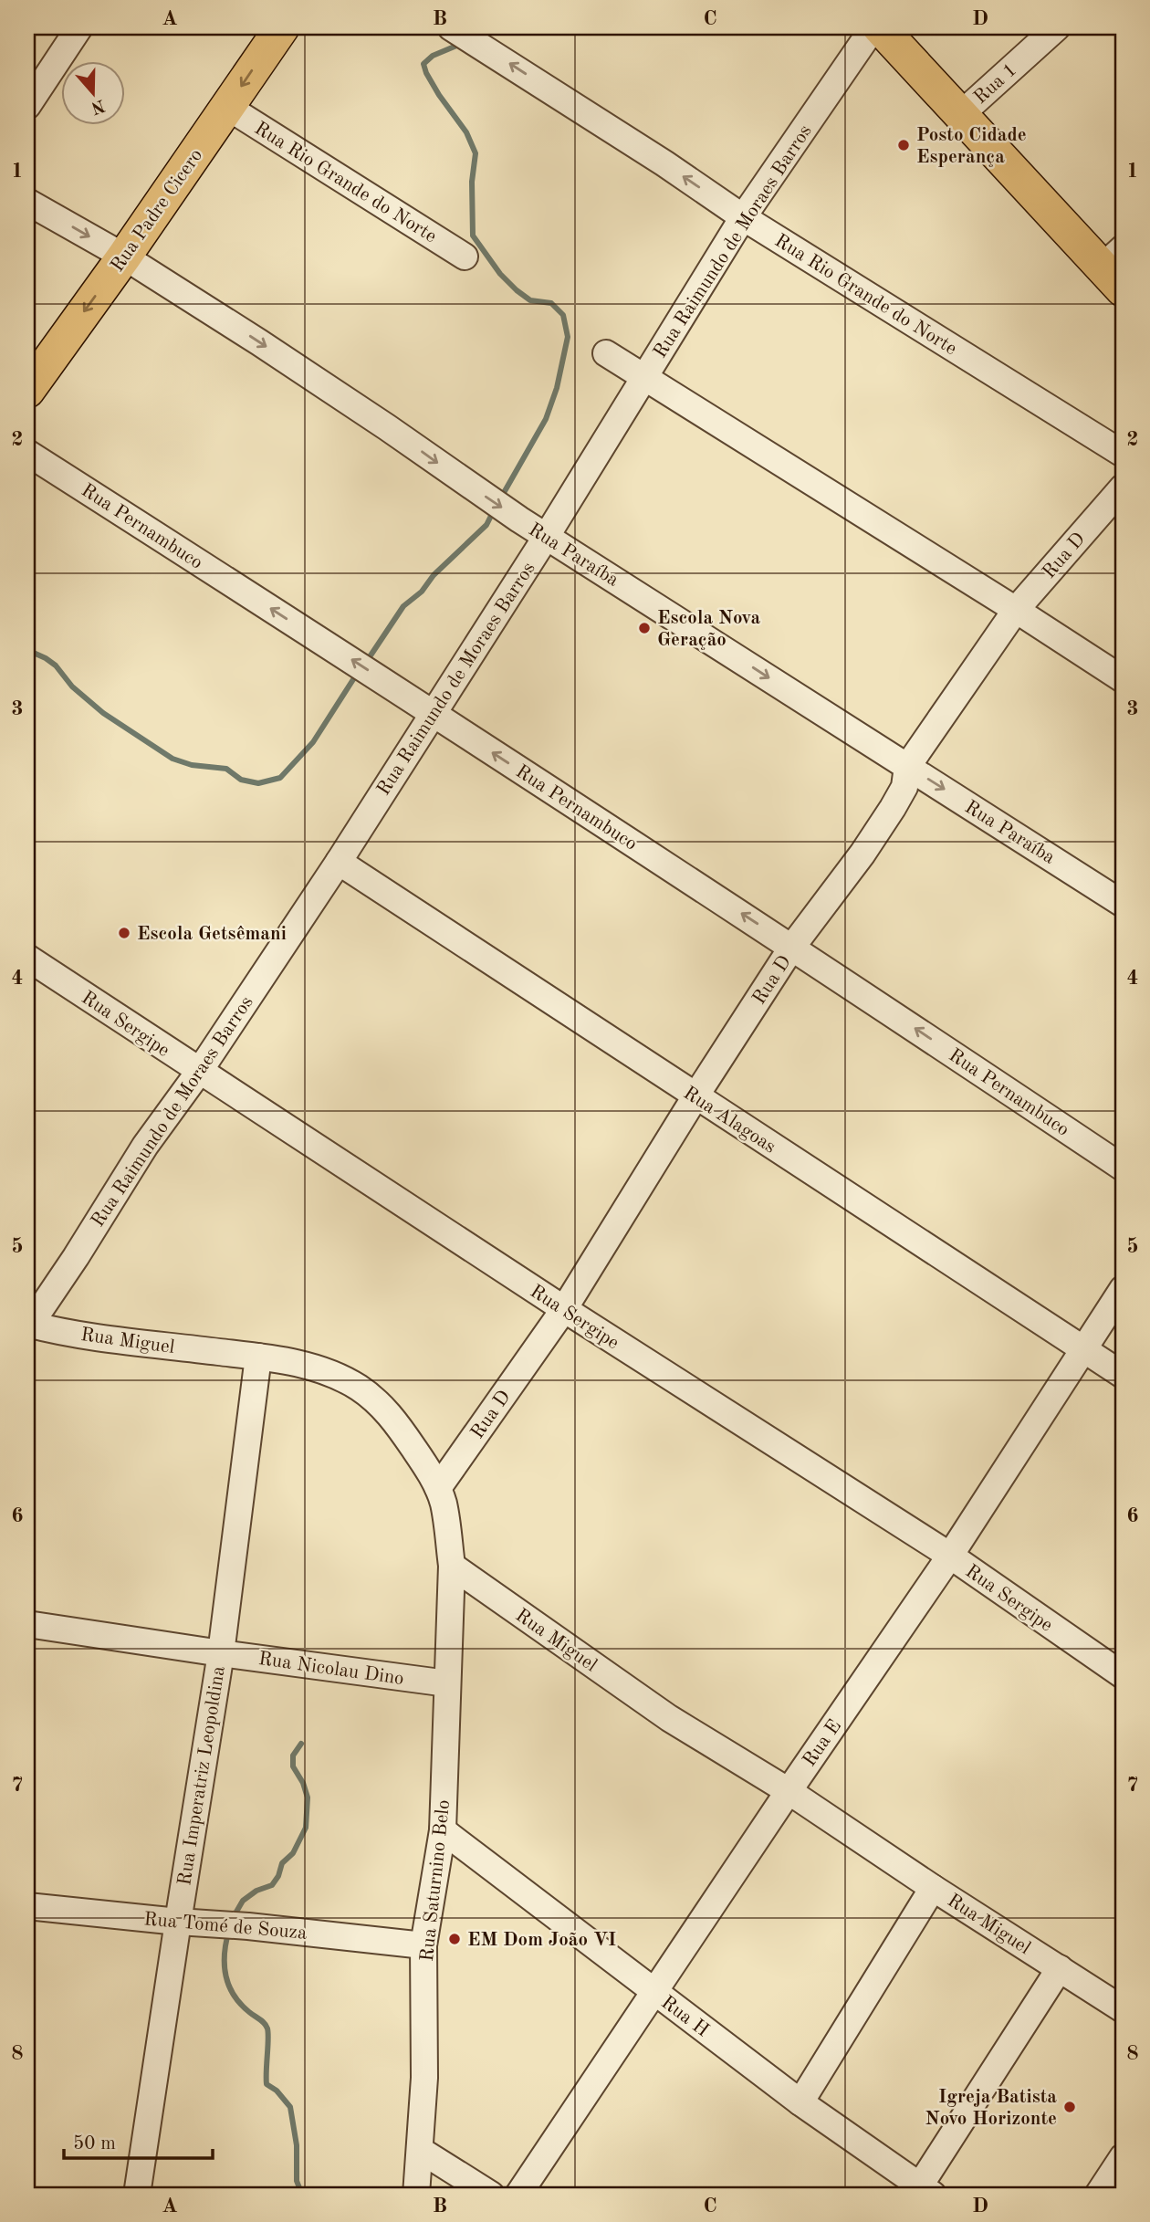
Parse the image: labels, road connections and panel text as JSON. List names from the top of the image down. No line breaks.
{"streets":{"main road":["Rua Padre Cicero"],"street":["Rua 1","Rua Rio Grande do Norte","Rua Raimundo de Moraes Barros","Rua Pernambuco","Rua Paraíba","Rua D","Rua Sergipe","Rua Alagoas","Rua Miguel","Rua Nicolau Dino","Rua E","Rua Imperatriz Leopoldina","Rua Saturnino Belo","Rua Tomé de Souza","Rua H"]},"crossings":[["Rua Rio Grande do Norte","Rua Padre Cicero"],["Rua Rio Grande do Norte","Rua Raimundo de Moraes Barros"],["Rua Padre Cicero","Rua Paraíba"],["Rua Raimundo de Moraes Barros","Rua Pernambuco"],["Rua Raimundo de Moraes Barros","Rua Paraíba"],["Rua Raimundo de Moraes Barros","Rua Sergipe"],["Rua Raimundo de Moraes Barros","Rua Alagoas"],["Rua Raimundo de Moraes Barros","Rua Miguel"],["Rua Pernambuco","Rua D"],["Rua Paraíba","Rua D"],["Rua D","Rua Sergipe"],["Rua D","Rua Alagoas"],["Rua D","Rua Miguel"],["Rua Sergipe","Rua E"],["Rua Alagoas","Rua E"],["Rua Miguel","Rua E"],["Rua Miguel","Rua Imperatriz Leopoldina"],["Rua Miguel","Rua Saturnino Belo"],["Rua Nicolau Dino","Rua Imperatriz Leopoldina"],["Rua Nicolau Dino","Rua Saturnino Belo"],["Rua E","Rua H"],["Rua Imperatriz Leopoldina","Rua Tomé de Souza"],["Rua Saturnino Belo","Rua Tomé de Souza"],["Rua Saturnino Belo","Rua H"]],"one_way":["Rua Padre Cicero","Rua Pernambuco"],"places":["Posto Cidade Esperança","Escola Nova Geração","Escola Getsêmani","EM Dom João VI","Igreja Batista Novo Horizonte"],"scale_bar":"50 m","north":"bottom","grid":{"columns":["A","B","C","D"],"rows":["1","2","3","4","5","6","7","8"]}}
